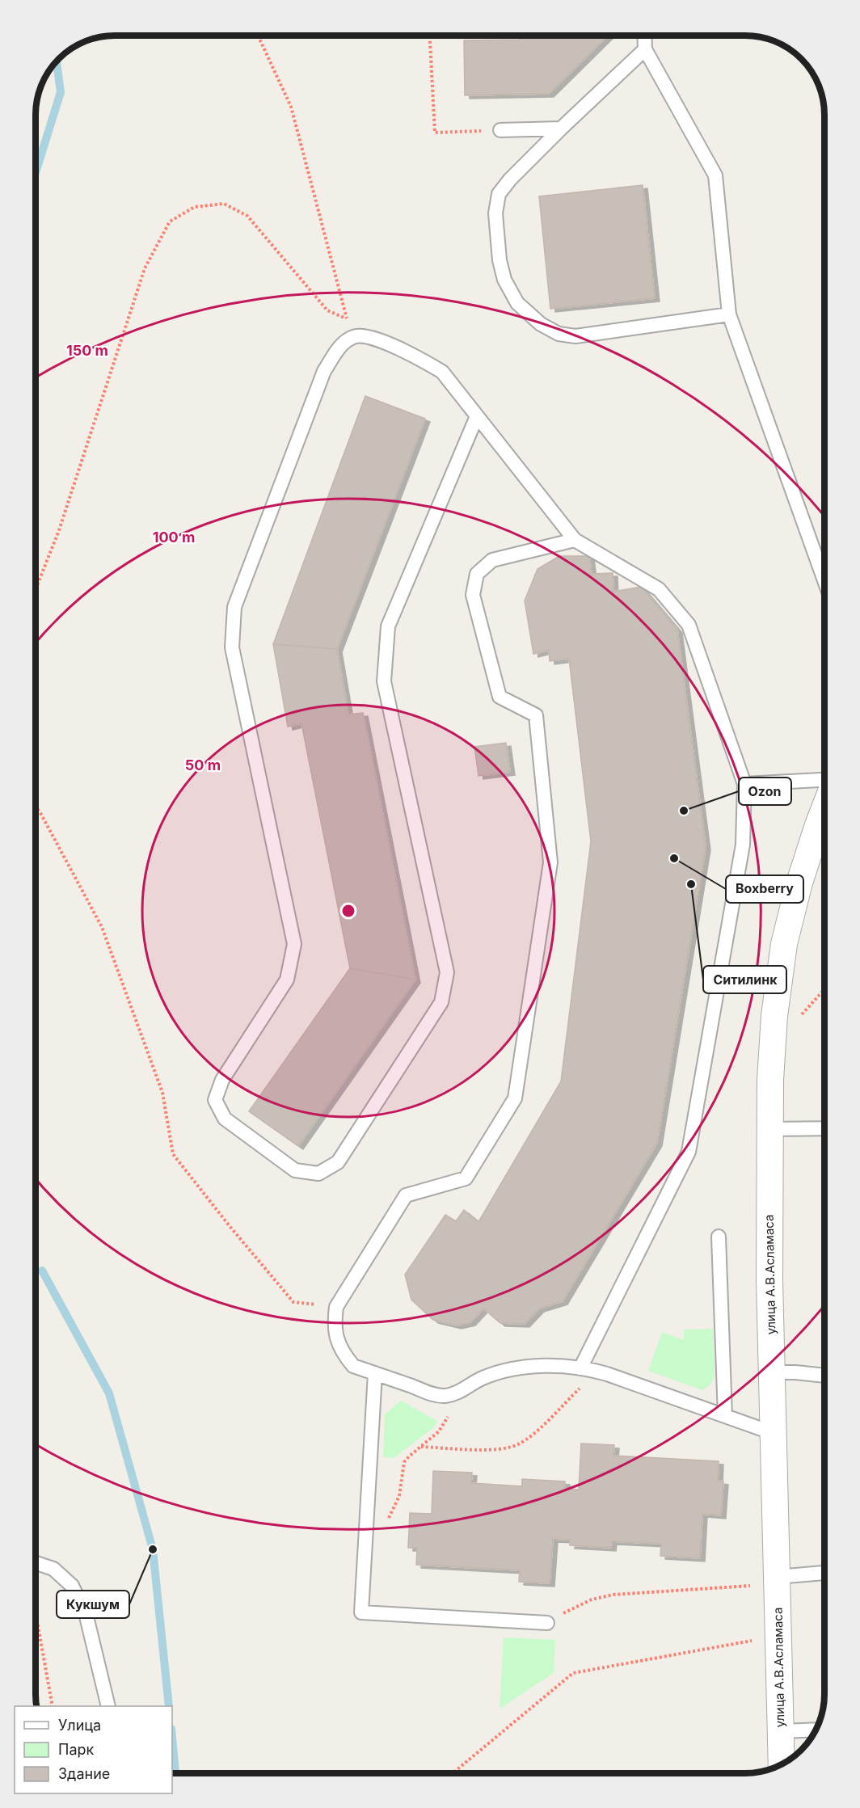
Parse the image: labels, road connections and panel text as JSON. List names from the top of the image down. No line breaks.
{"streets":{"street":["улица А.В.Асламаса"]},"places":["Ozon","Boxberry","Ситилинк","Кукшум"],"legend":["Улица","Парк","Здание"],"rings":["150 m","100 m","50 m"]}
